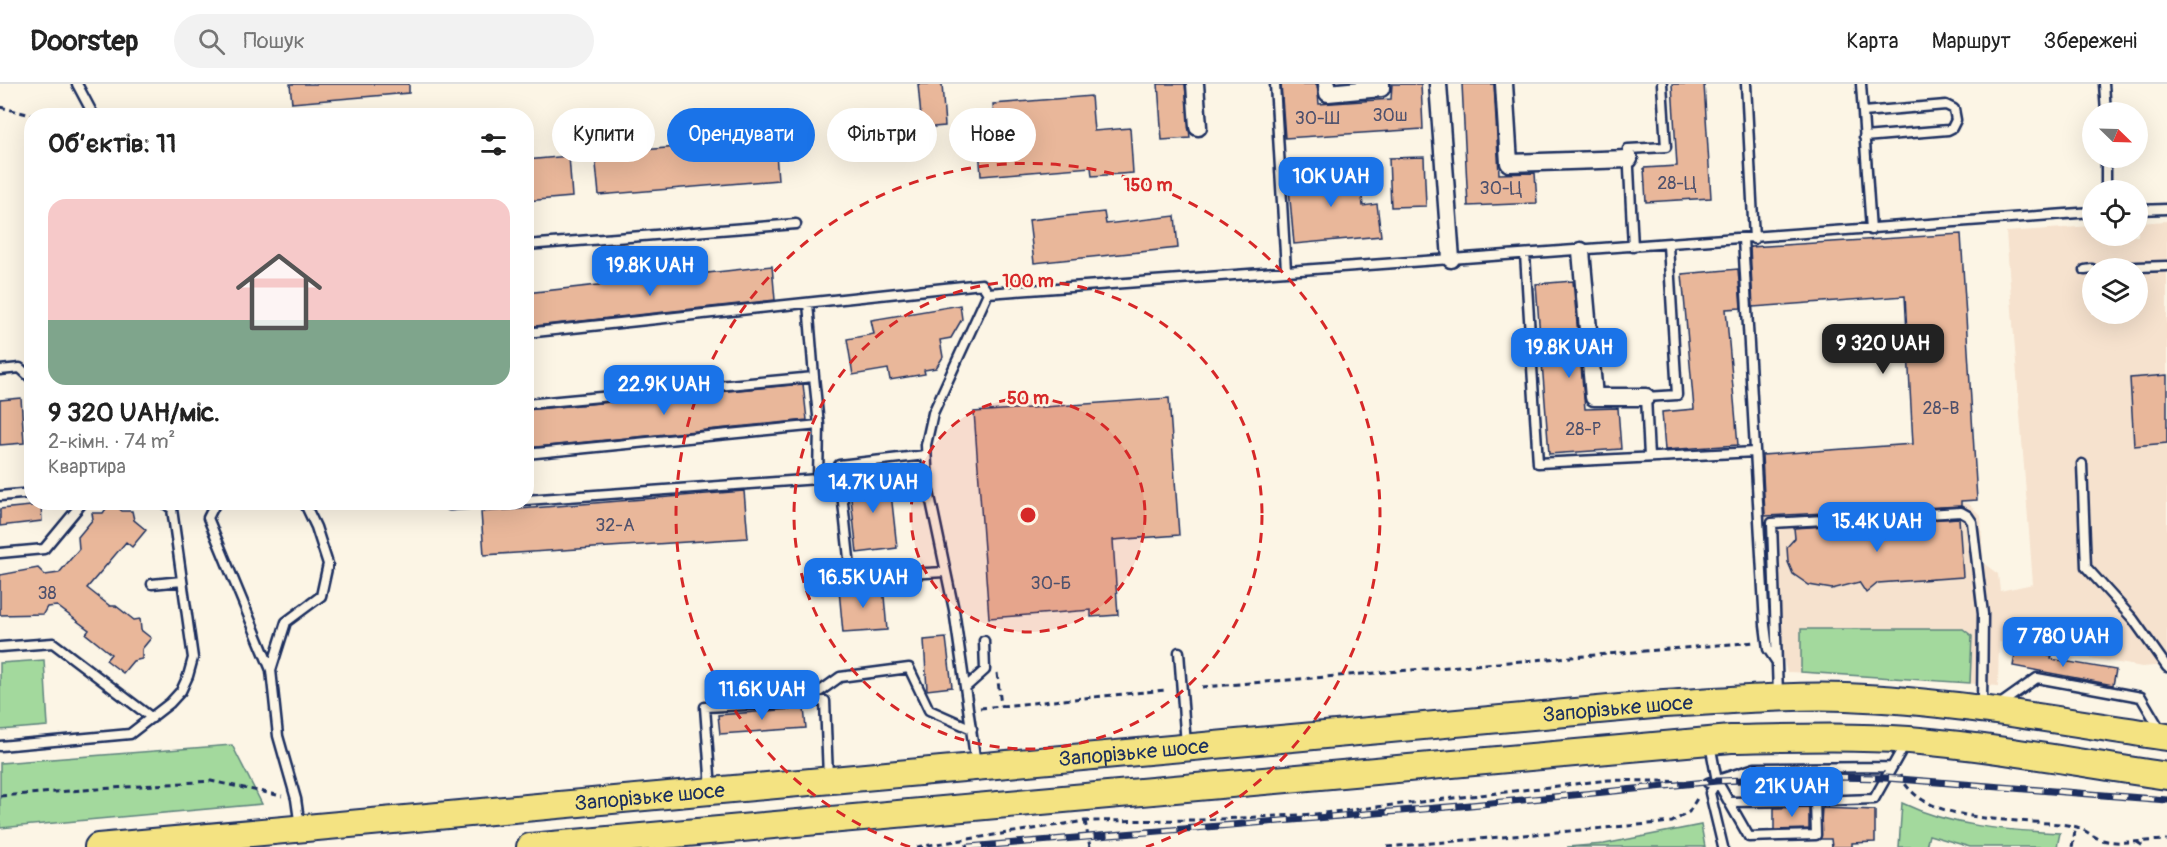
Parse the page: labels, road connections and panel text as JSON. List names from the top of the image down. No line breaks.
{"streets":{"main road":["Запорізьке шосе"]},"house_numbers":["30ш","30-Ш","28-Ц","30-Ц","28-В","28-Р","32-А","30-Б","38"],"north":"bottom right","page":{"header":"Doorstep","search":"Пошук","nav":["Карта","Маршрут","Збережені"],"chip":["Купити","Орендувати","Фільтри","Нове"],"heading":"Об’єктів: 11","price":["10K UAH","19.8K UAH","9 320 UAH","19.8K UAH","22.9K UAH","14.7K UAH","15.4K UAH","16.5K UAH","7 780 UAH","11.6K UAH","21K UAH"],"list":[{"name":"9 320 UAH/міс.","note":"2-кімн. · 74 m² · Квартира"}]},"rings":["150 m","100 m","50 m"]}
